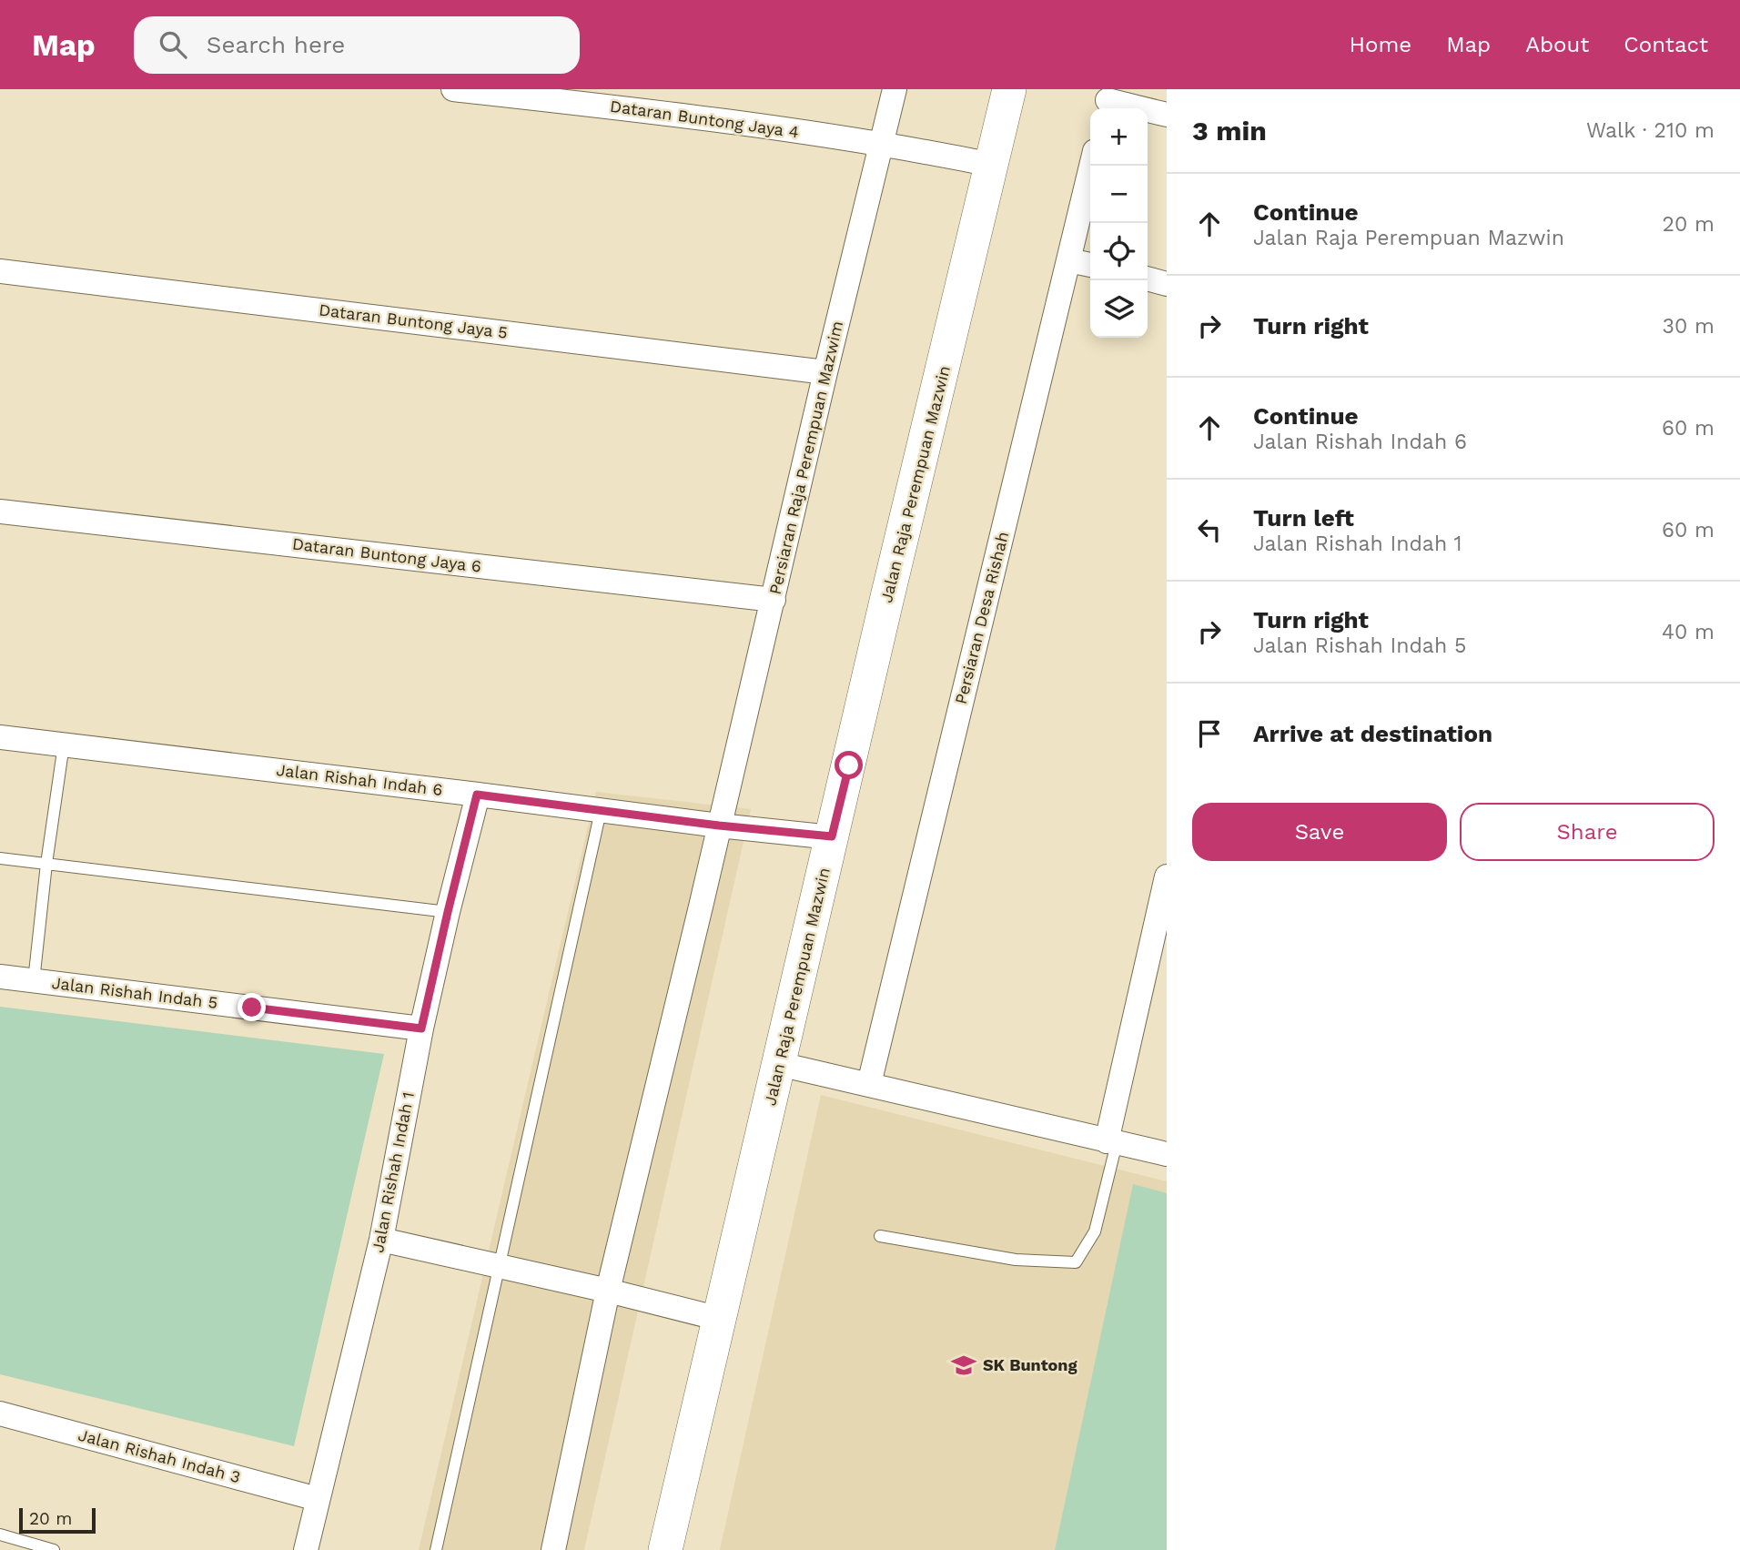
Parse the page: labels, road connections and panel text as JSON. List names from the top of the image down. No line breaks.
{"streets":{"main road":["Jalan Raja Perempuan Mazwin"],"street":["Dataran Buntong Jaya 4","Dataran Buntong Jaya 5","Persiaran Raja Perempuan Mazwim","Dataran Buntong Jaya 6","Persiaran Desa Rishah","Jalan Rishah Indah 6","Jalan Rishah Indah 5","Jalan Rishah Indah 1","Jalan Rishah Indah 3"]},"crossings":[["Dataran Buntong Jaya 4","Persiaran Raja Perempuan Mazwim"],["Dataran Buntong Jaya 4","Jalan Raja Perempuan Mazwin"],["Dataran Buntong Jaya 5","Persiaran Raja Perempuan Mazwim"],["Persiaran Raja Perempuan Mazwim","Dataran Buntong Jaya 6"],["Persiaran Raja Perempuan Mazwim","Jalan Rishah Indah 6"],["Jalan Raja Perempuan Mazwin","Jalan Rishah Indah 6"],["Jalan Rishah Indah 6","Jalan Rishah Indah 1"],["Jalan Rishah Indah 5","Jalan Rishah Indah 1"],["Jalan Rishah Indah 1","Jalan Rishah Indah 3"]],"places":{"school or university":["SK Buntong"]},"scale_bar":"20 m","page":{"header":"Map","search":"Search here","nav":["Home","Map","About","Contact"],"heading":["3 min","Walk · 210 m"],"map_buttons":["+","−"],"list":[["Continue","Jalan Raja Perempuan Mazwin","20 m"],["Turn right","30 m"],["Continue","Jalan Rishah Indah 6","60 m"],["Turn left","Jalan Rishah Indah 1","60 m"],["Turn right","Jalan Rishah Indah 5","40 m"],"Arrive at destination"],"buttons":["Save","Share"],"scale":"20 m"}}
